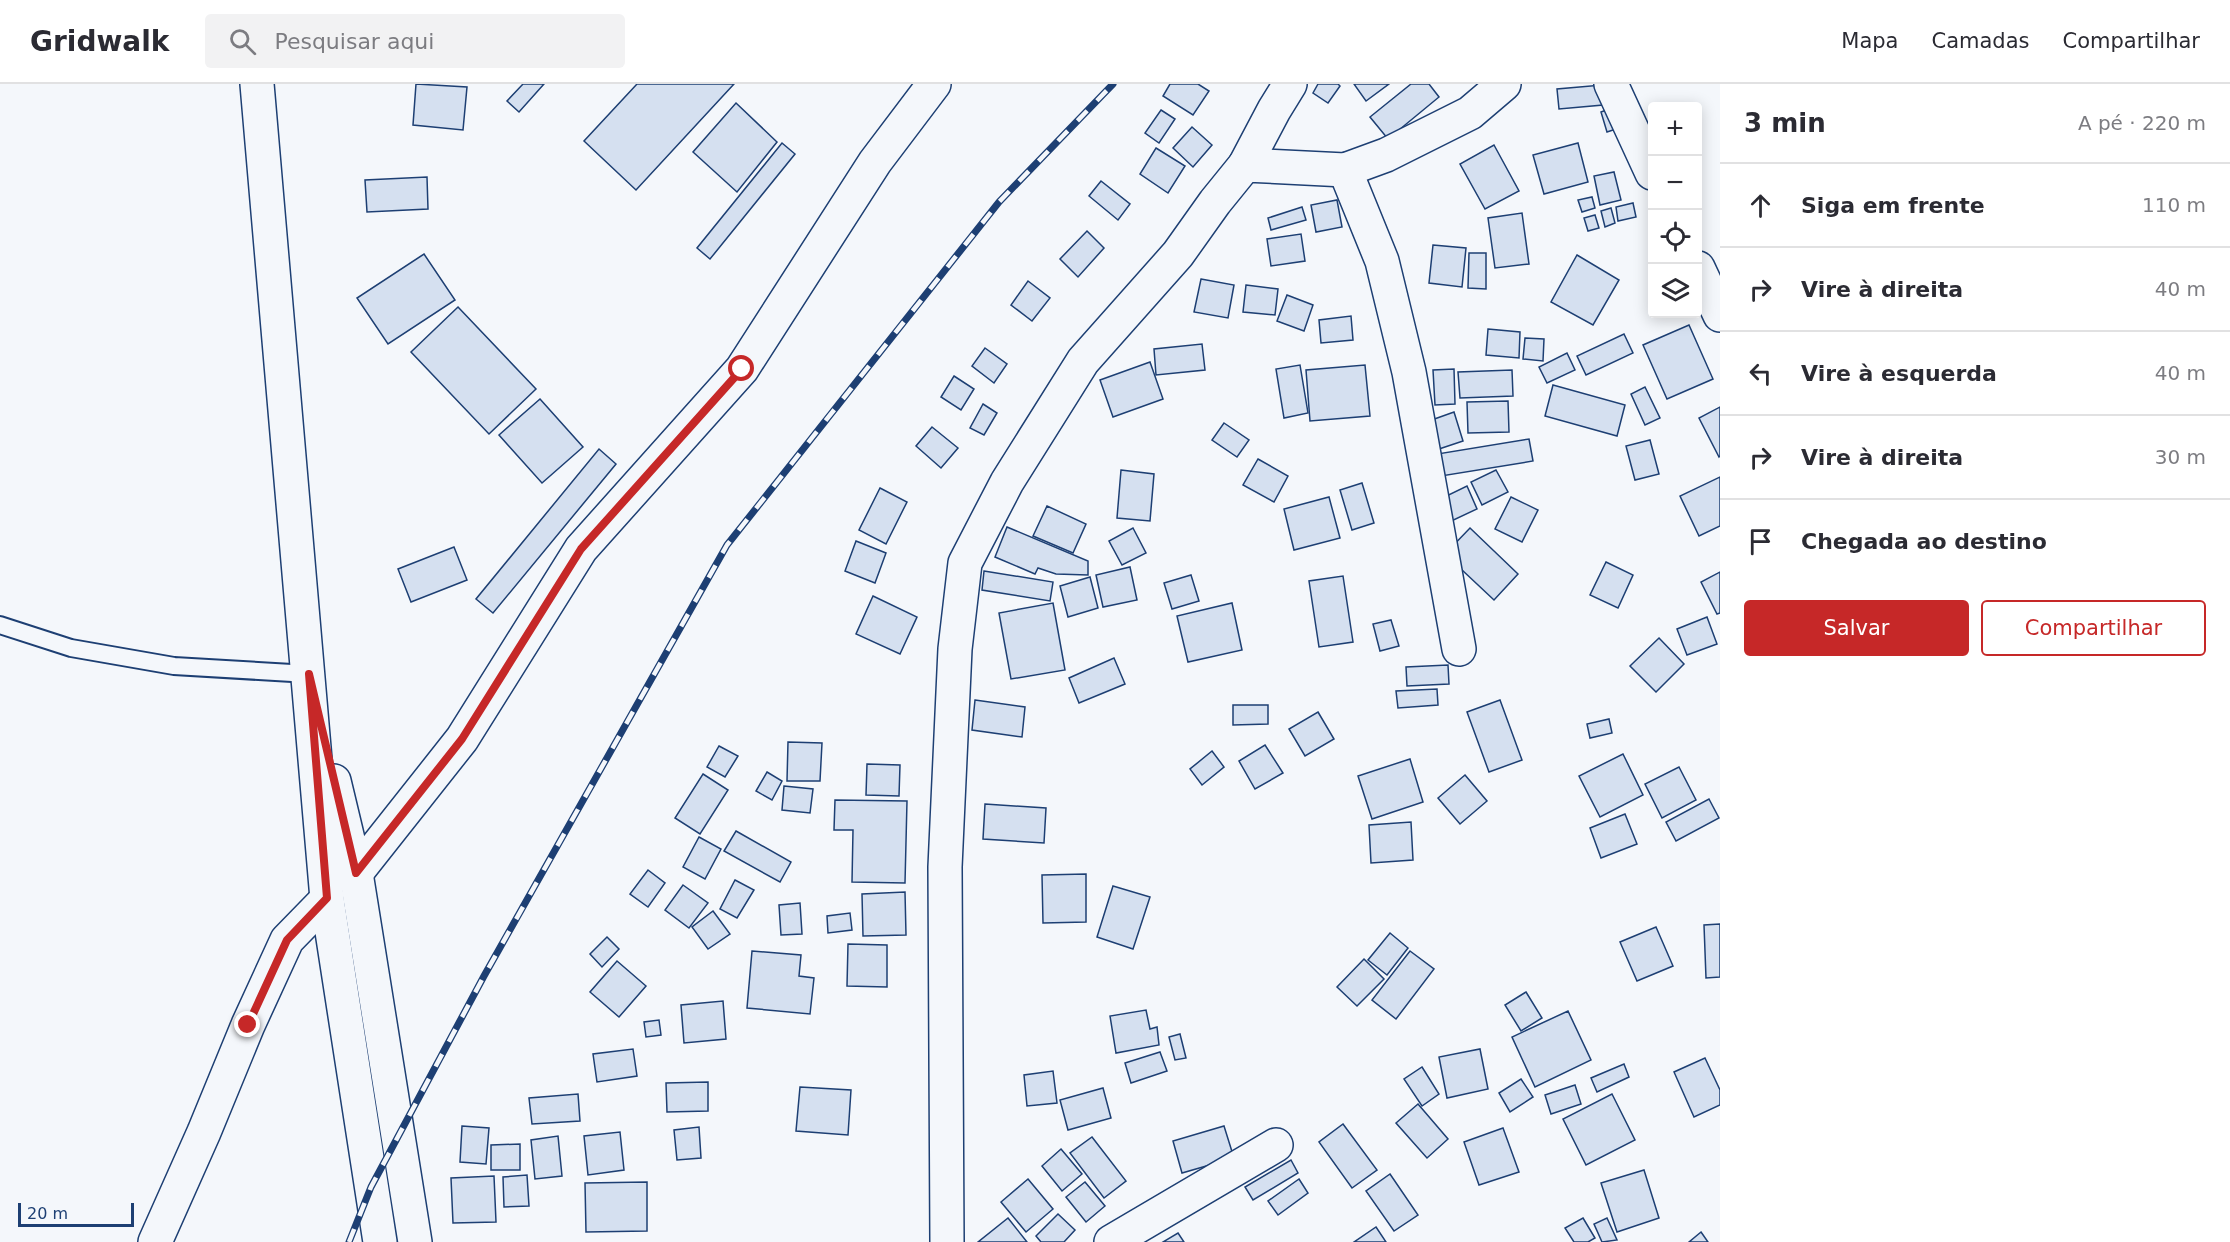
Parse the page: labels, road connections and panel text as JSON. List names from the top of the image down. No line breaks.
{"scale_bar":"20 m","page":{"header":"Gridwalk","search":"Pesquisar aqui","nav":["Mapa","Camadas","Compartilhar"],"heading":["3 min","A pé · 220 m"],"map_buttons":["+","−"],"list":[["Siga em frente","110 m"],["Vire à direita","40 m"],["Vire à esquerda","40 m"],["Vire à direita","30 m"],"Chegada ao destino"],"buttons":["Salvar","Compartilhar"],"scale":"20 m"}}
